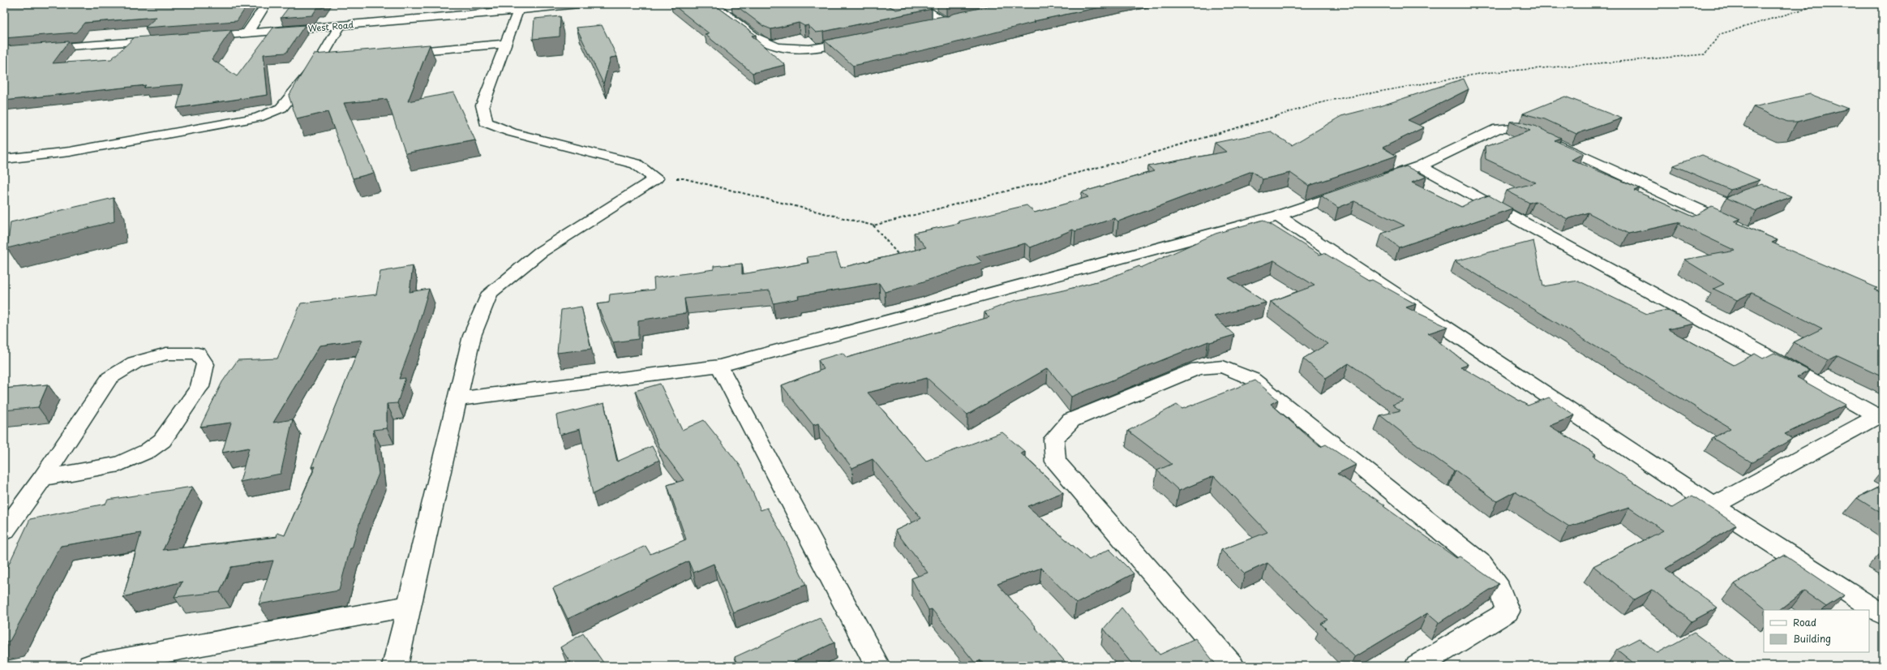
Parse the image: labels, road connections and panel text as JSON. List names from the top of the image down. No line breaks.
{"streets":{"street":["West Road"]},"legend":["Road","Building"]}
